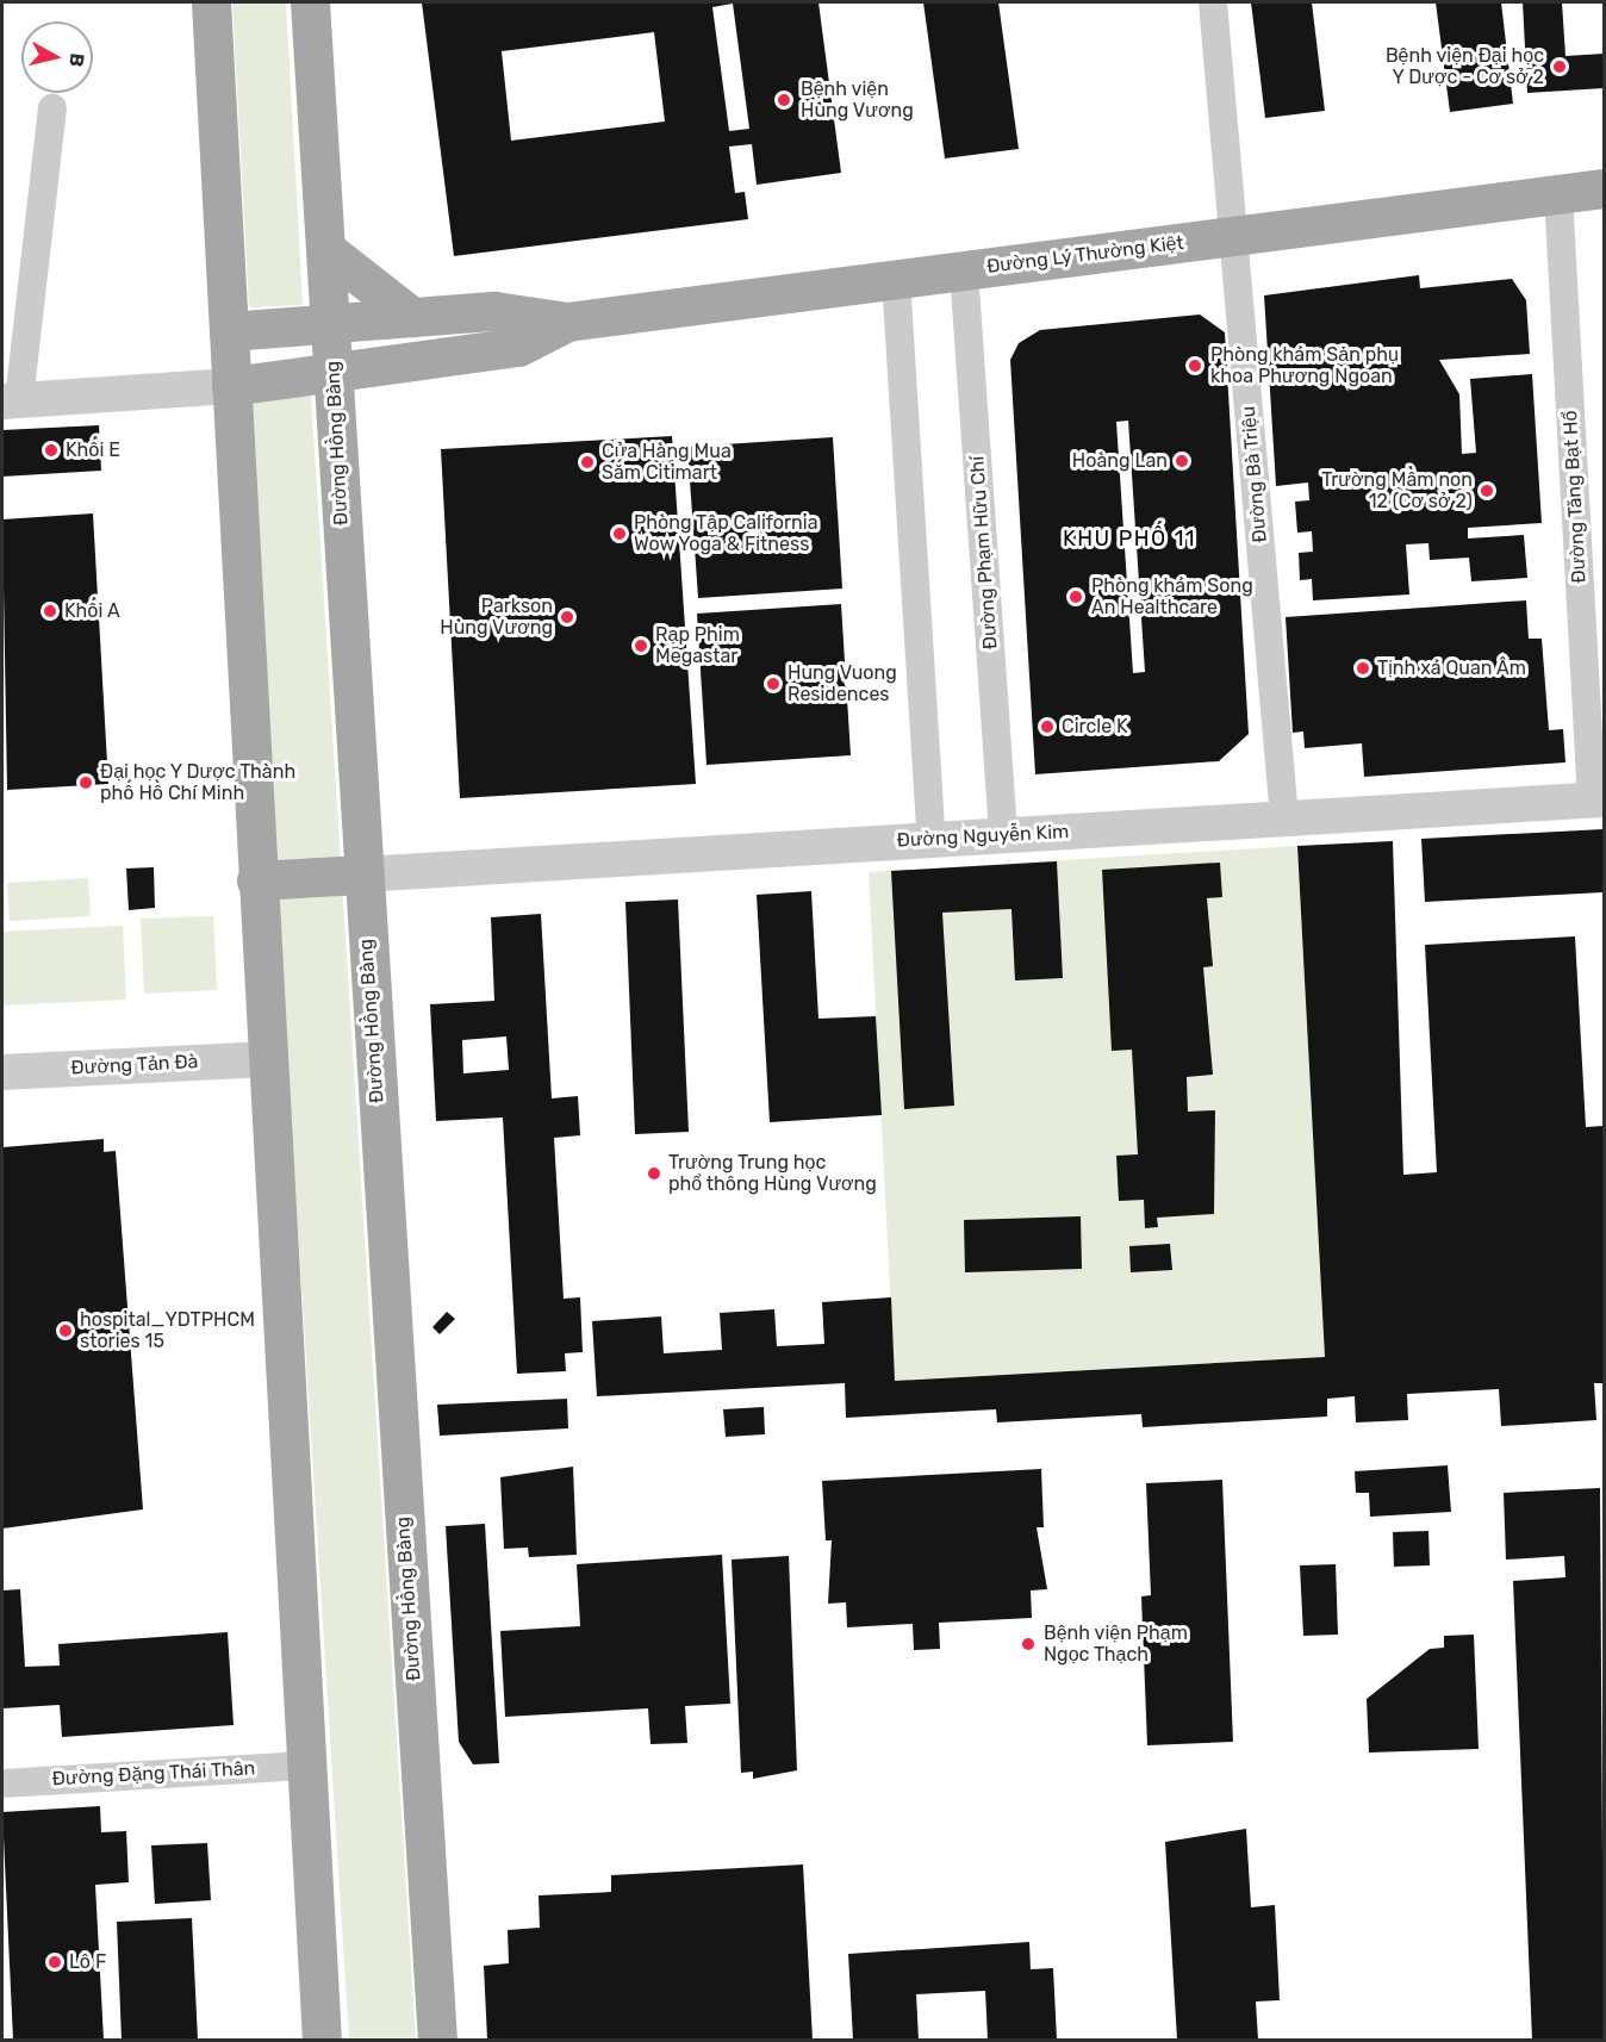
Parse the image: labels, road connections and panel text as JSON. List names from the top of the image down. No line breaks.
{"streets":{"main road":["Đường Lý Thường Kiệt","Đường Hồng Bàng"],"street":["Đường Bà Triệu","Đường Tăng Bạt Hổ","Đường Phạm Hữu Chí","Đường Nguyễn Kim","Đường Tản Đà","Đường Đặng Thái Thân"]},"crossings":[["Đường Lý Thường Kiệt","Đường Hồng Bàng"],["Đường Lý Thường Kiệt","Đường Bà Triệu"],["Đường Lý Thường Kiệt","Đường Tăng Bạt Hổ"],["Đường Lý Thường Kiệt","Đường Phạm Hữu Chí"],["Đường Hồng Bàng","Đường Nguyễn Kim"],["Đường Bà Triệu","Đường Nguyễn Kim"],["Đường Tăng Bạt Hổ","Đường Nguyễn Kim"],["Đường Phạm Hữu Chí","Đường Nguyễn Kim"]],"districts":["KHU PHỐ 11"],"places":["Bệnh viện Đại học Y Dược - Cơ sở 2","Bệnh viện Hùng Vương","Phòng khám Sản phụ khoa Phương Ngoan","Khối E","Hoàng Lan","Cửa Hàng Mua Sắm Citimart","Trường Mầm non 12 (Cơ sở 2)","Phòng Tập California Wow Yoga & Fitness","Phòng khám Song An Healthcare","Khối A","Parkson Hùng Vương","Rạp Phim Megastar","Tịnh xá Quan Âm","Hung Vuong Residences","Circle K","Đại học Y Dược Thành phố Hồ Chí Minh","Trường Trung học phổ thông Hùng Vương","hospital_YDTPHCM stories 15","Bệnh viện Phạm Ngọc Thạch","Lô F"],"north":"right"}
